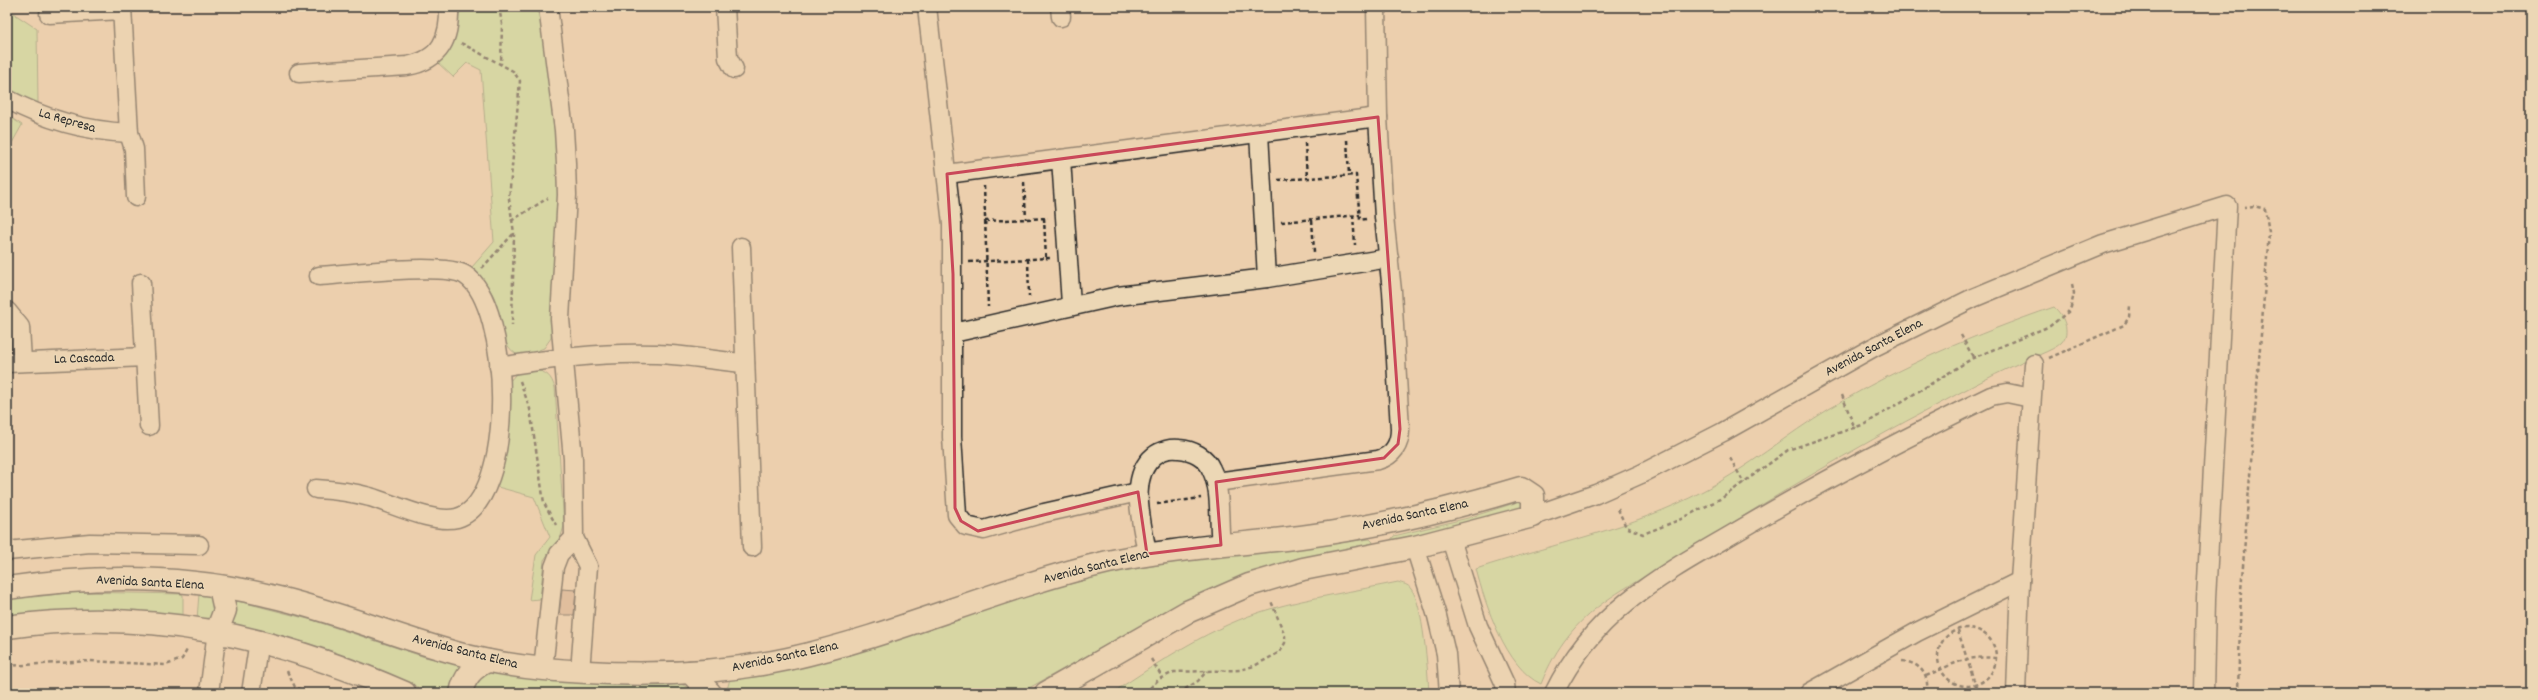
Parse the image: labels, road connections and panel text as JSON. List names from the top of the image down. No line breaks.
{"streets":{"street":["La Represa","Avenida Santa Elena","La Cascada"]}}
